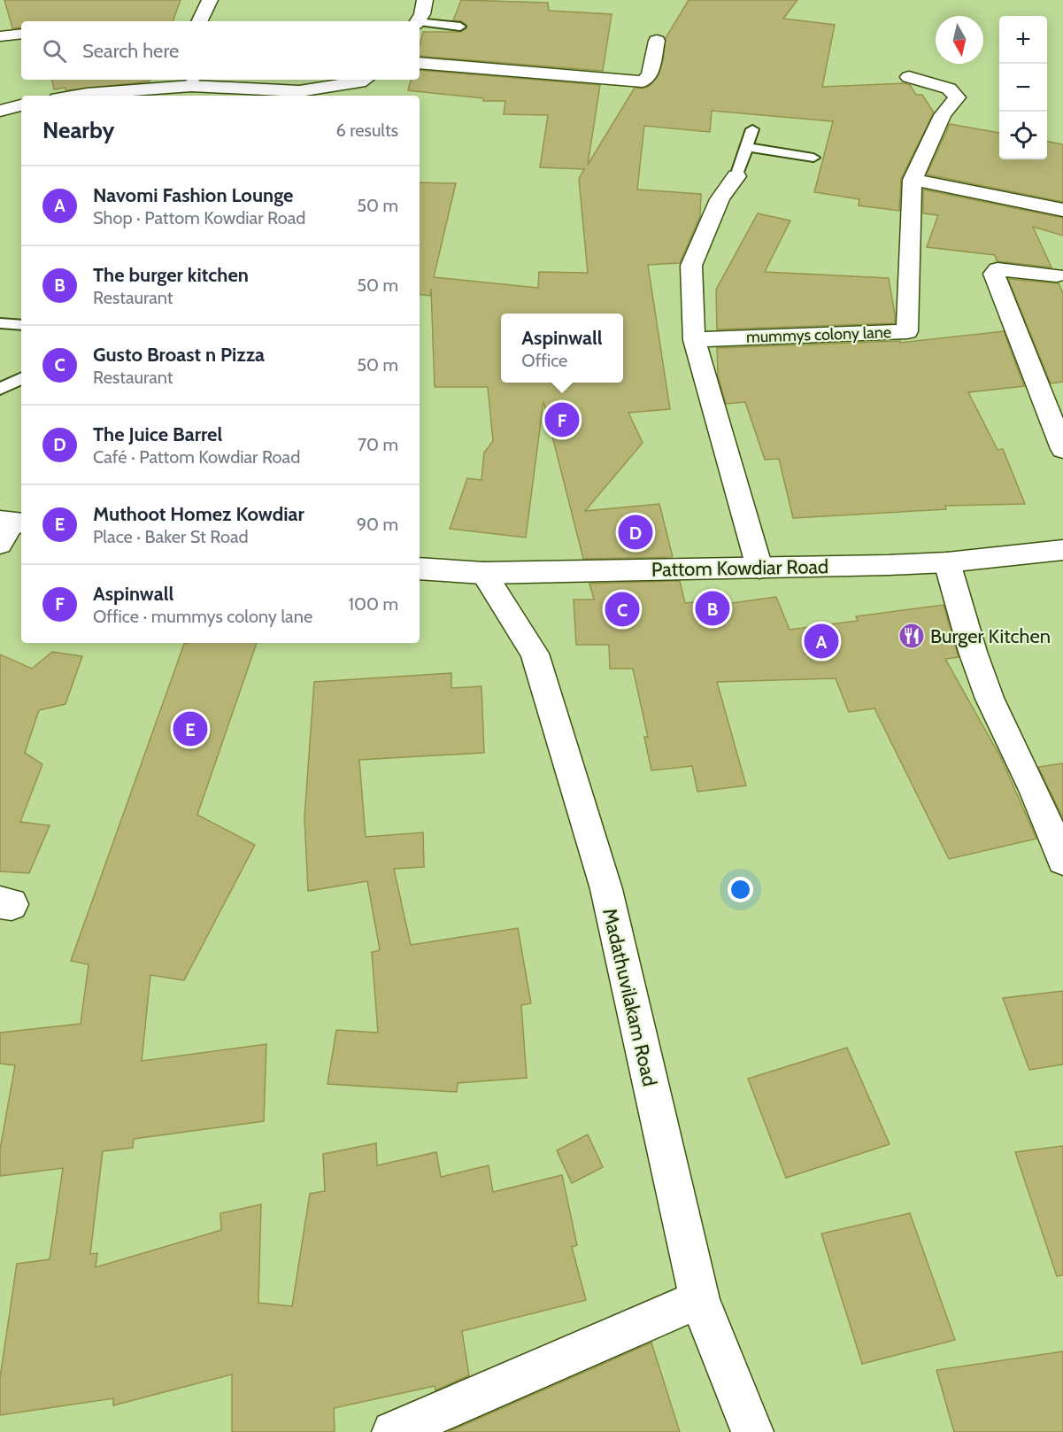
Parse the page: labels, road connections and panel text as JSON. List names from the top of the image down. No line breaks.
{"streets":{"street":["mummys colony lane","Pattom Kowdiar Road","Madathuvilakam Road"]},"crossings":[["Pattom Kowdiar Road","Madathuvilakam Road"]],"places":{"restaurant":["Burger Kitchen"]},"north":"bottom","page":{"map_buttons":["+","−"],"search":"Search here","heading":["Nearby","6 results"],"list":[{"mark":"A","name":"Navomi Fashion Lounge","note":"Shop · Pattom Kowdiar Road","value":"50 m"},{"mark":"B","name":"The burger kitchen","note":"Restaurant","value":"50 m"},{"mark":"C","name":"Gusto Broast n Pizza","note":"Restaurant","value":"50 m"},{"mark":"D","name":"The Juice Barrel","note":"Café · Pattom Kowdiar Road","value":"70 m"},{"mark":"E","name":"Muthoot Homez Kowdiar","note":"Place · Baker St Road","value":"90 m"},{"mark":"F","name":"Aspinwall","note":"Office · mummys colony lane","value":"100 m"}],"popup":["Aspinwall","Office"],"pins":["F","D","B","C","A","E"]}}
